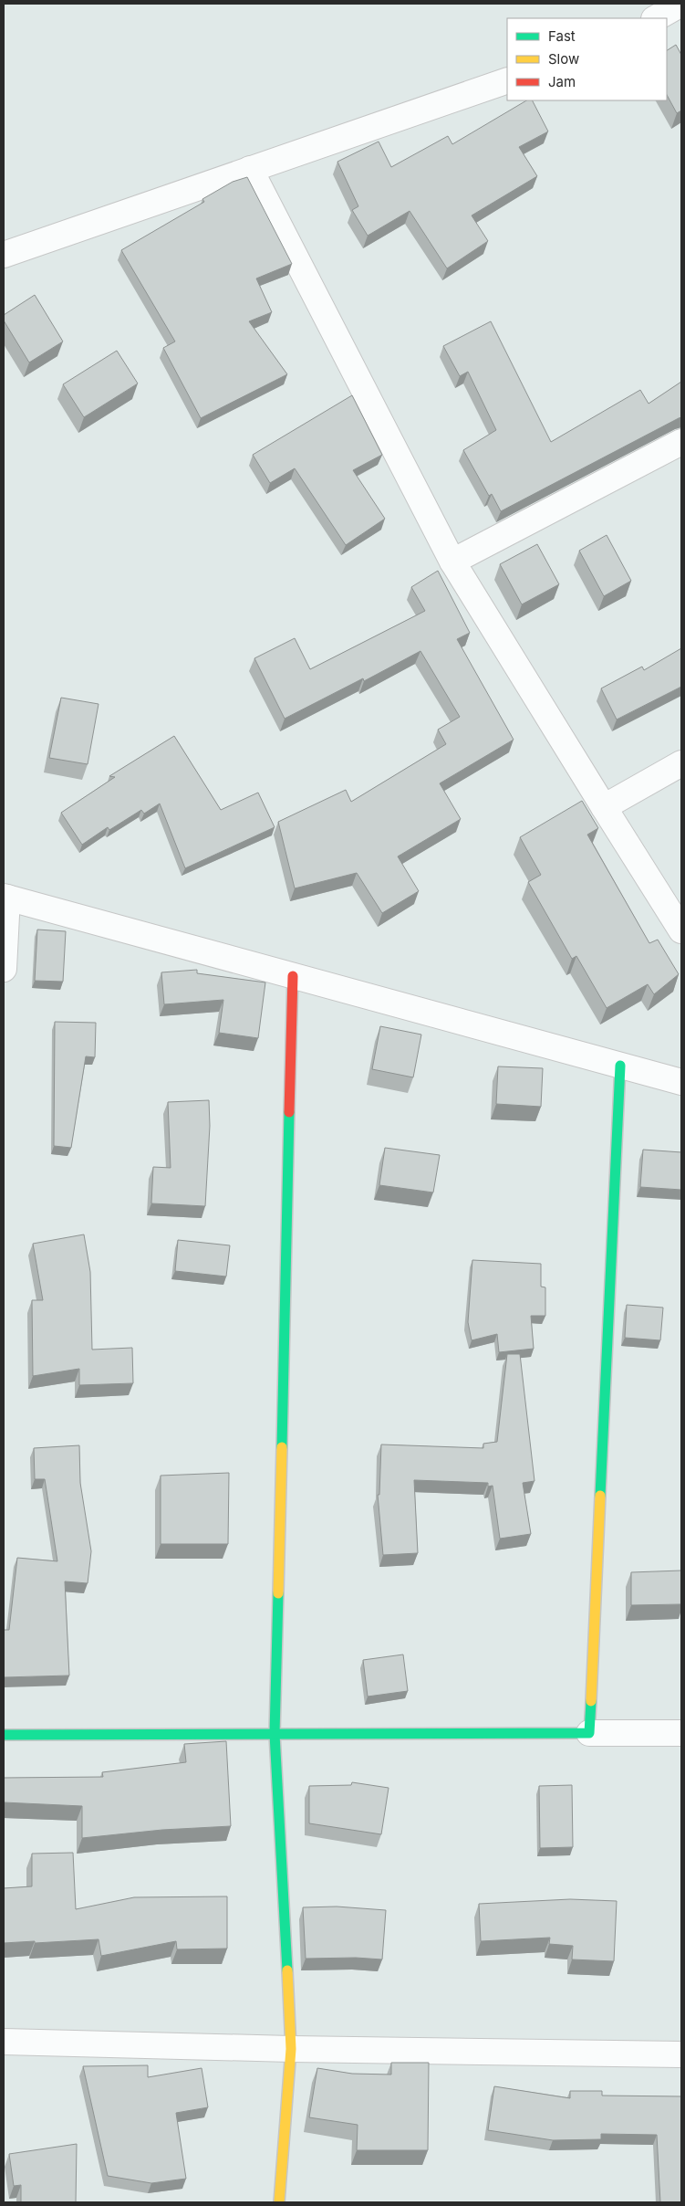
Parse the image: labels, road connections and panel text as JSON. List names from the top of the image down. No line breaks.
{"legend":["Fast","Slow","Jam"]}
